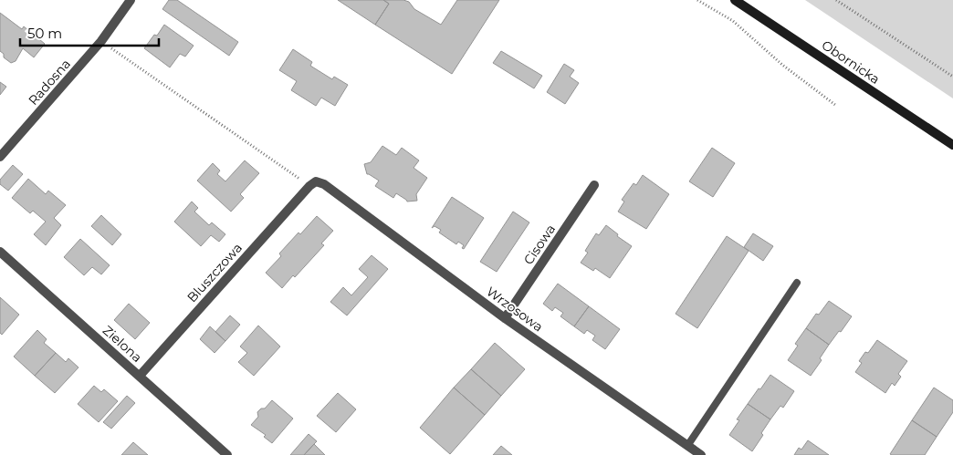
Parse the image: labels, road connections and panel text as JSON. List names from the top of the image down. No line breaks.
{"streets":{"main road":["Obornicka"],"street":["Radosna","Cisowa","Bluszczowa","Wrzosowa","Zielona"]},"crossings":[["Cisowa","Wrzosowa"],["Bluszczowa","Wrzosowa"],["Bluszczowa","Zielona"]],"scale_bar":"50 m"}
